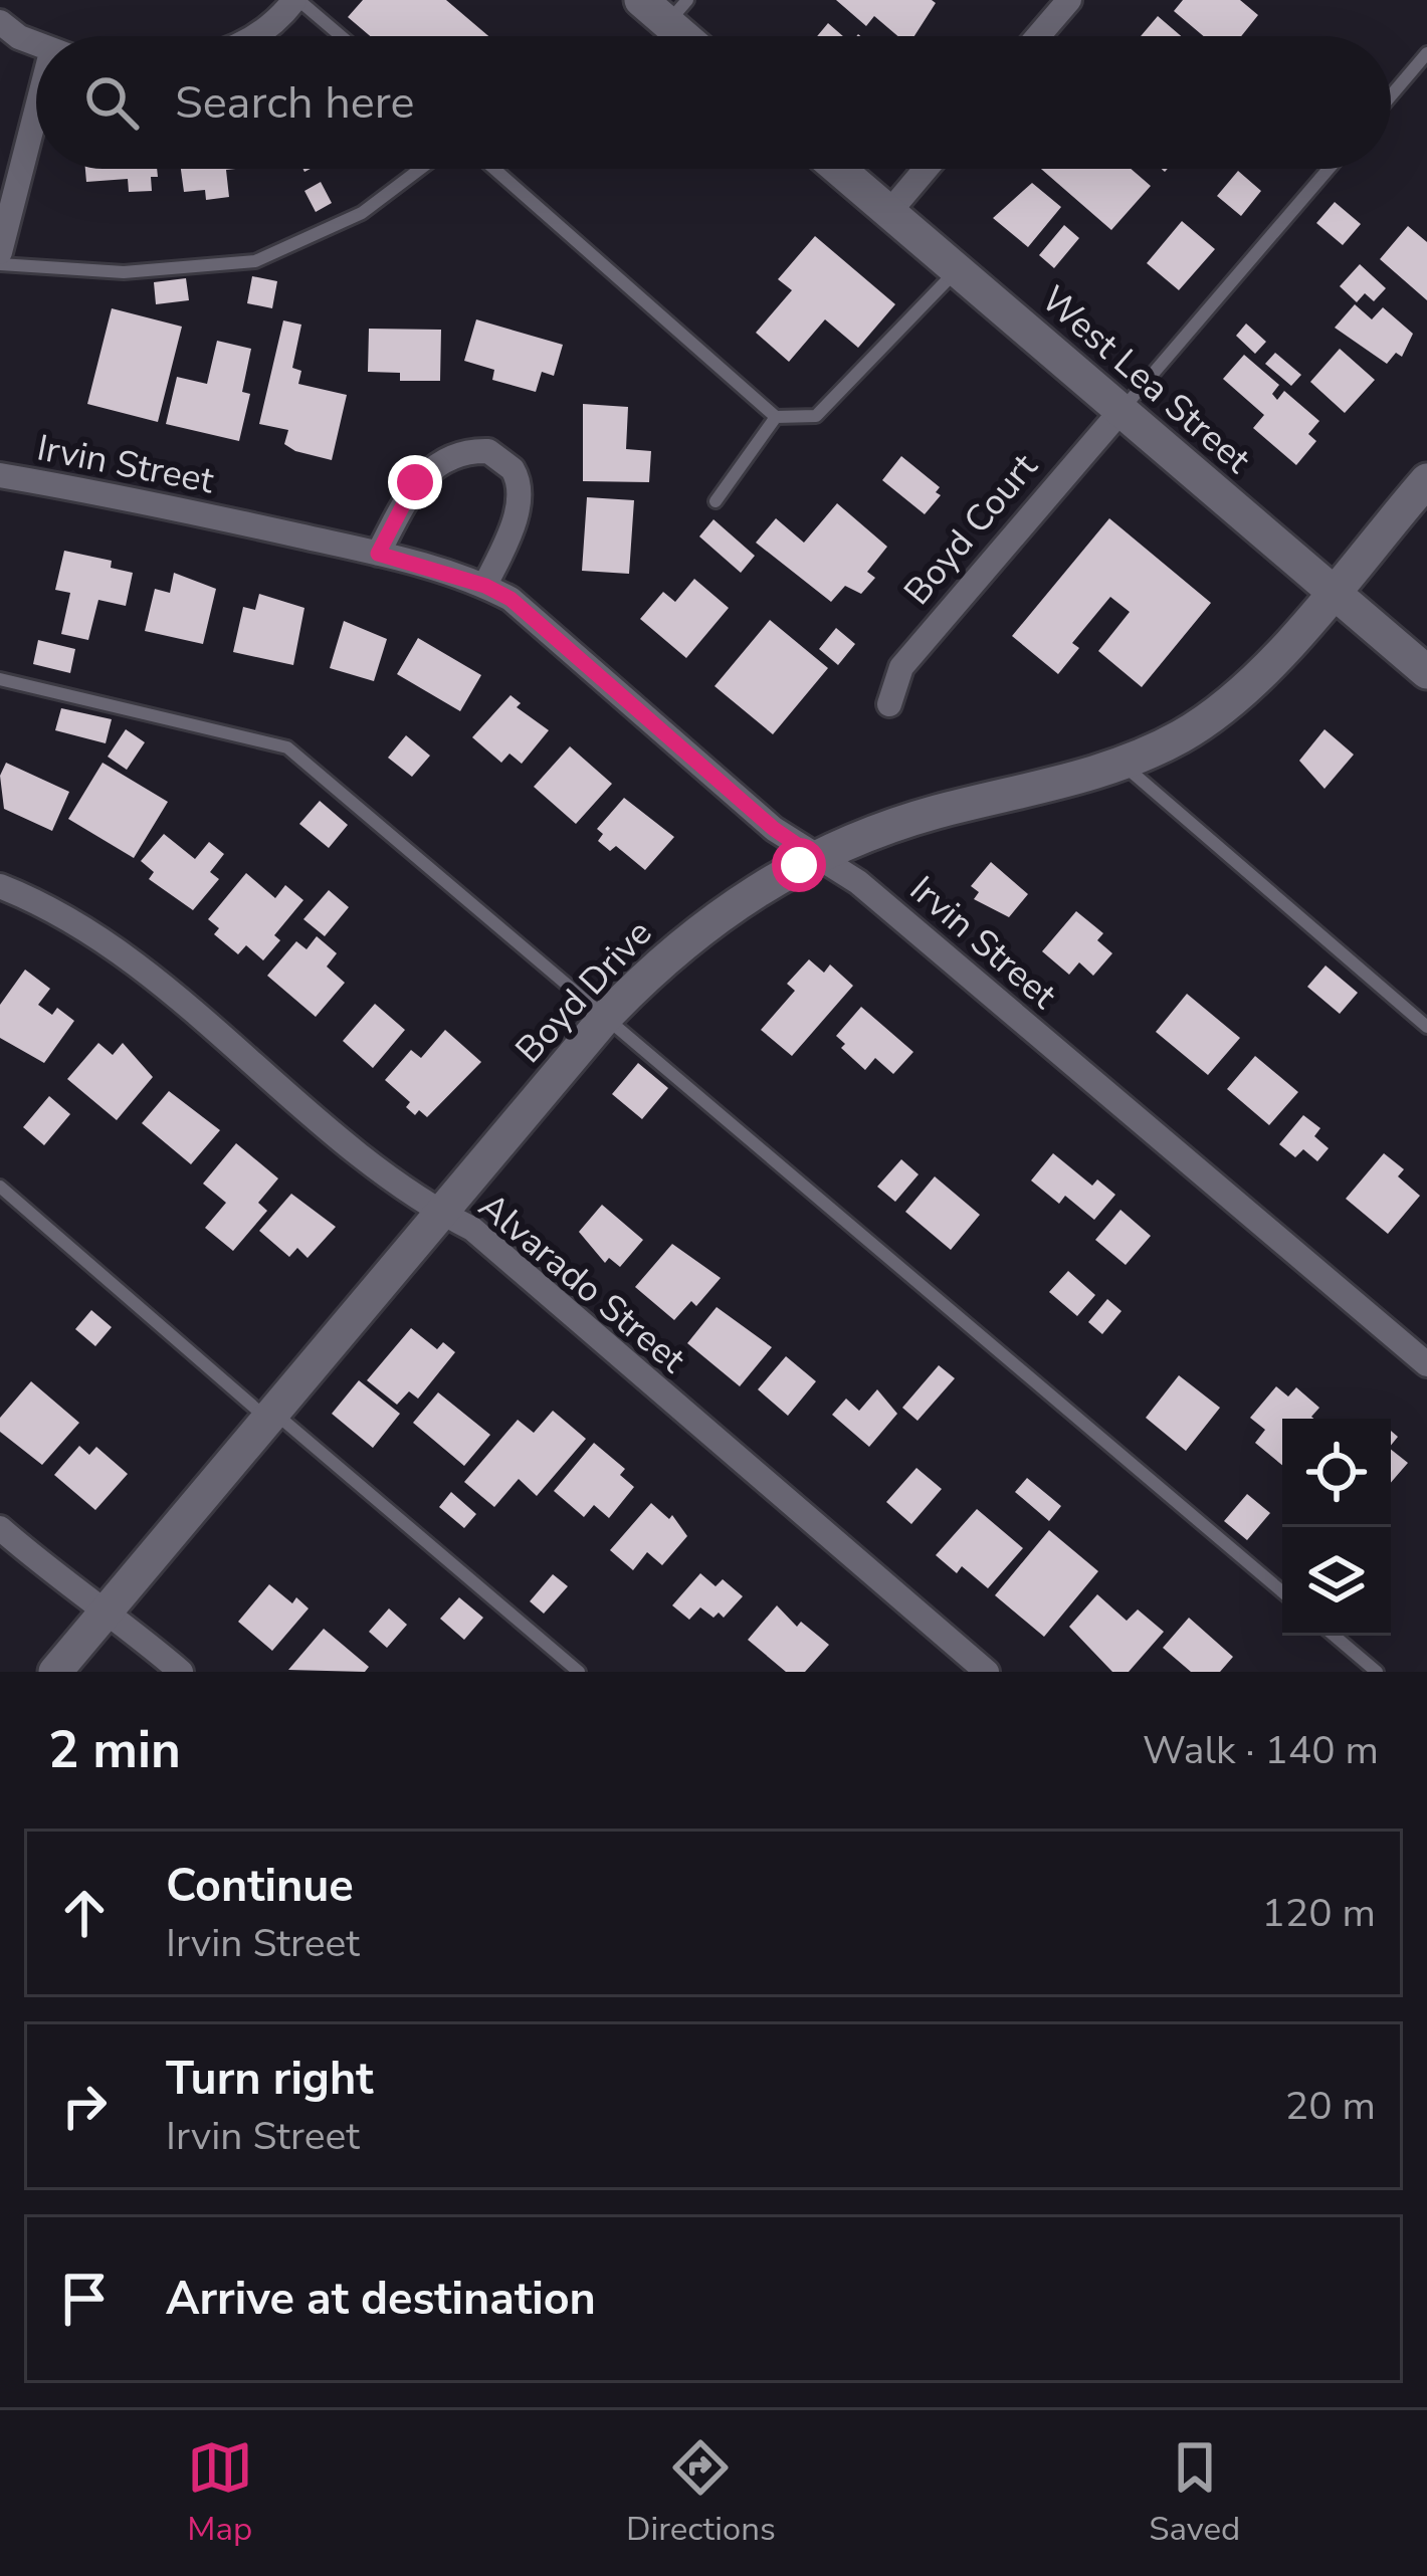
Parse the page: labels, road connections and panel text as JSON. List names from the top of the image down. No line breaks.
{"streets":{"street":["West Lea Street","Irvin Street","Boyd Court","Boyd Drive","Alvarado Street"]},"crossings":[["West Lea Street","Boyd Court"],["West Lea Street","Boyd Drive"],["Irvin Street","Boyd Drive"],["Boyd Drive","Alvarado Street"]],"page":{"search":"Search here","heading":["2 min","Walk · 140 m"],"list":[["Continue","Irvin Street","120 m"],["Turn right","Irvin Street","20 m"],"Arrive at destination"],"nav":["Map","Directions","Saved"]}}
